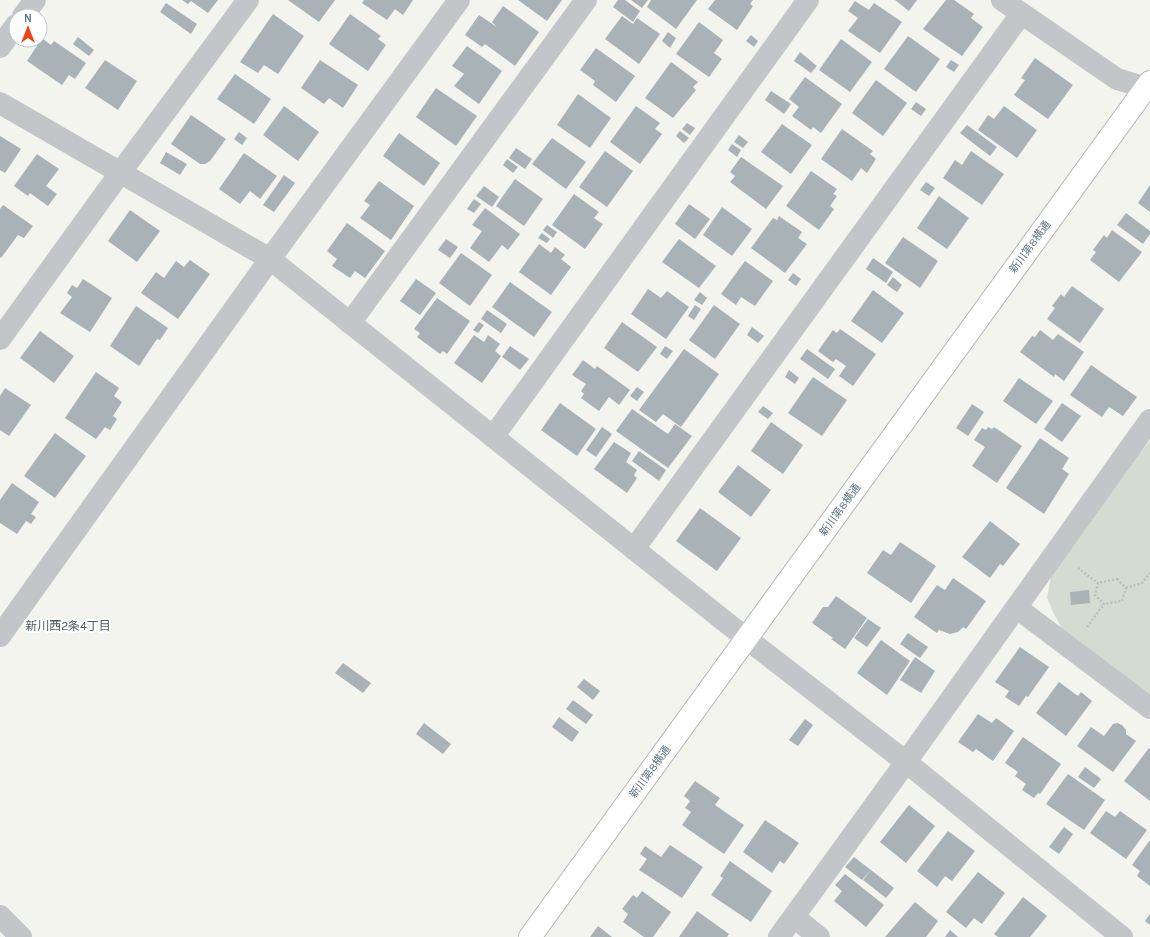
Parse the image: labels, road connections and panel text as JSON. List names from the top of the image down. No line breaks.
{"streets":{"street":["新川第8横通"]},"districts":["新川西2条4丁目"],"north":"top"}
